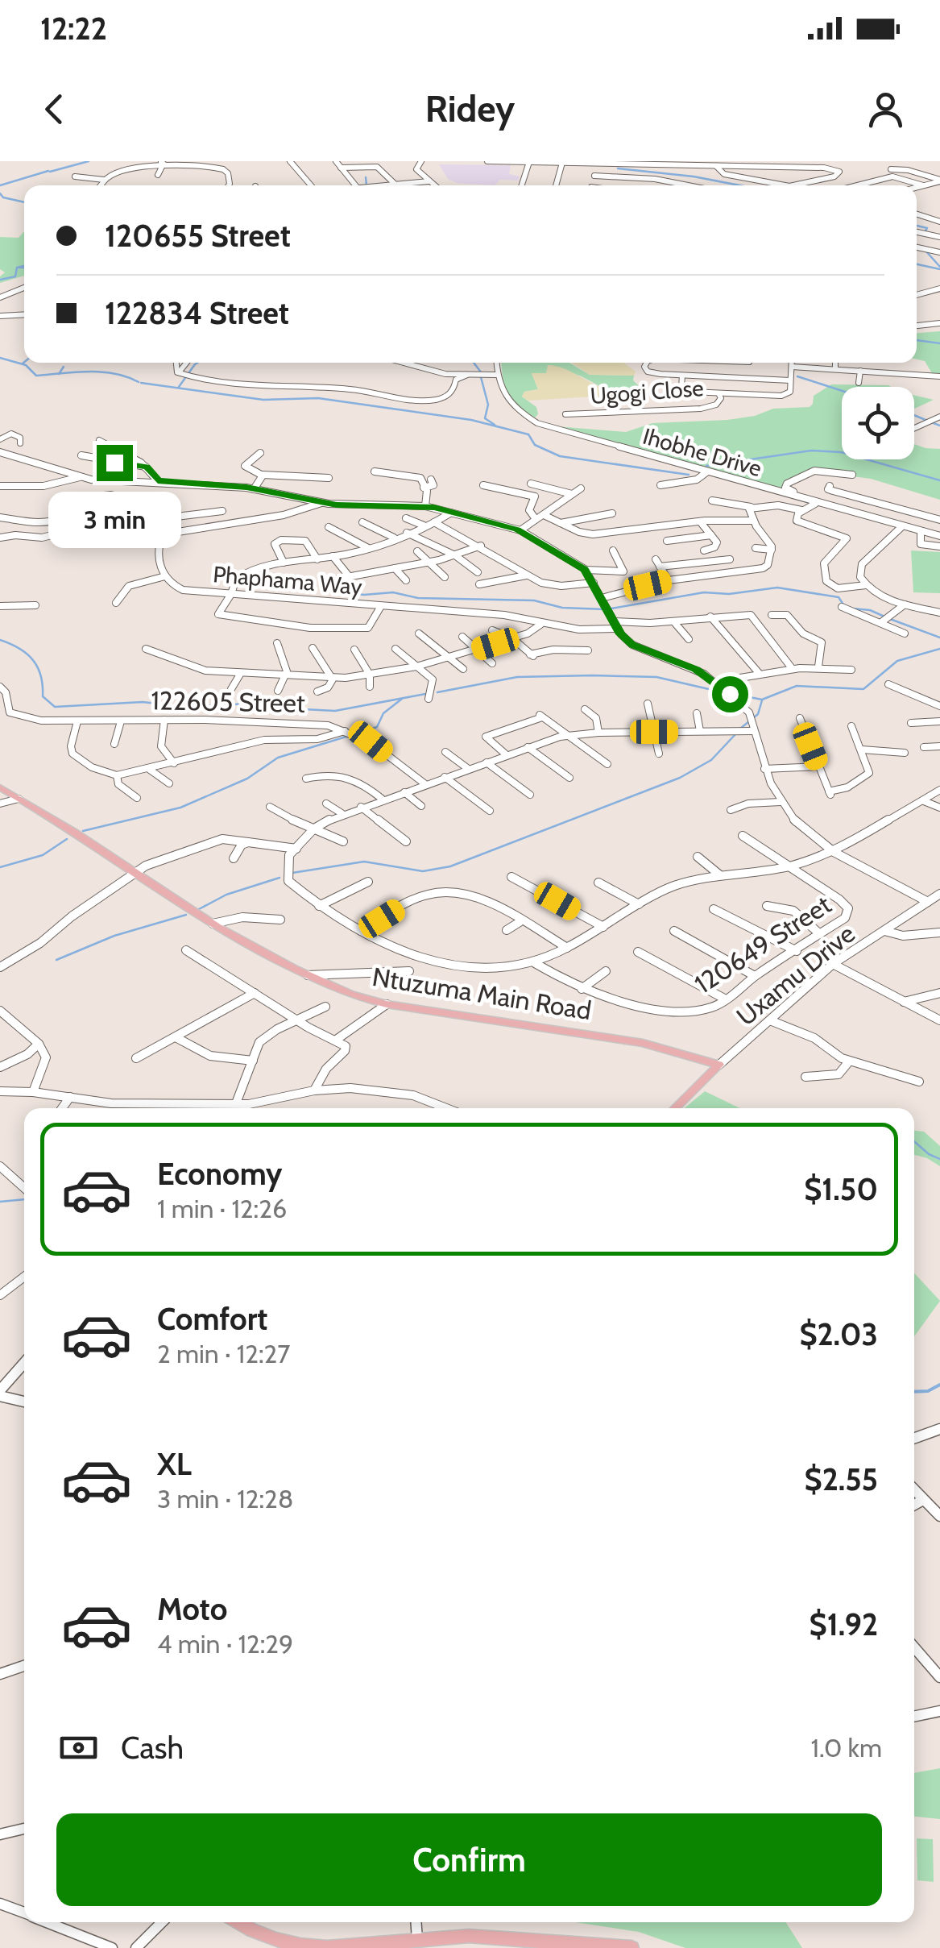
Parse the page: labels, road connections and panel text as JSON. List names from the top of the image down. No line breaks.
{"streets":{"main road":["Ntuzuma Main Road"],"street":["Ugogi Close","Ihobhe Drive","Phaphama Way","122605 Street","120649 Street","Uxamu Drive"]},"crossings":[["Uxamu Drive","Ntuzuma Main Road"]],"page":{"status":"12:22","header":"Ridey","banner":["120655 Street","122834 Street"],"bubble":"3 min","list":[{"name":"Economy","note":"1 min · 12:26","value":"$1.50"},{"name":"Comfort","note":"2 min · 12:27","value":"$2.03"},{"name":"XL","note":"3 min · 12:28","value":"$2.55"},{"name":"Moto","note":"4 min · 12:29","value":"$1.92"}],"pay":["Cash","1.0 km"],"buttons":"Confirm"}}
